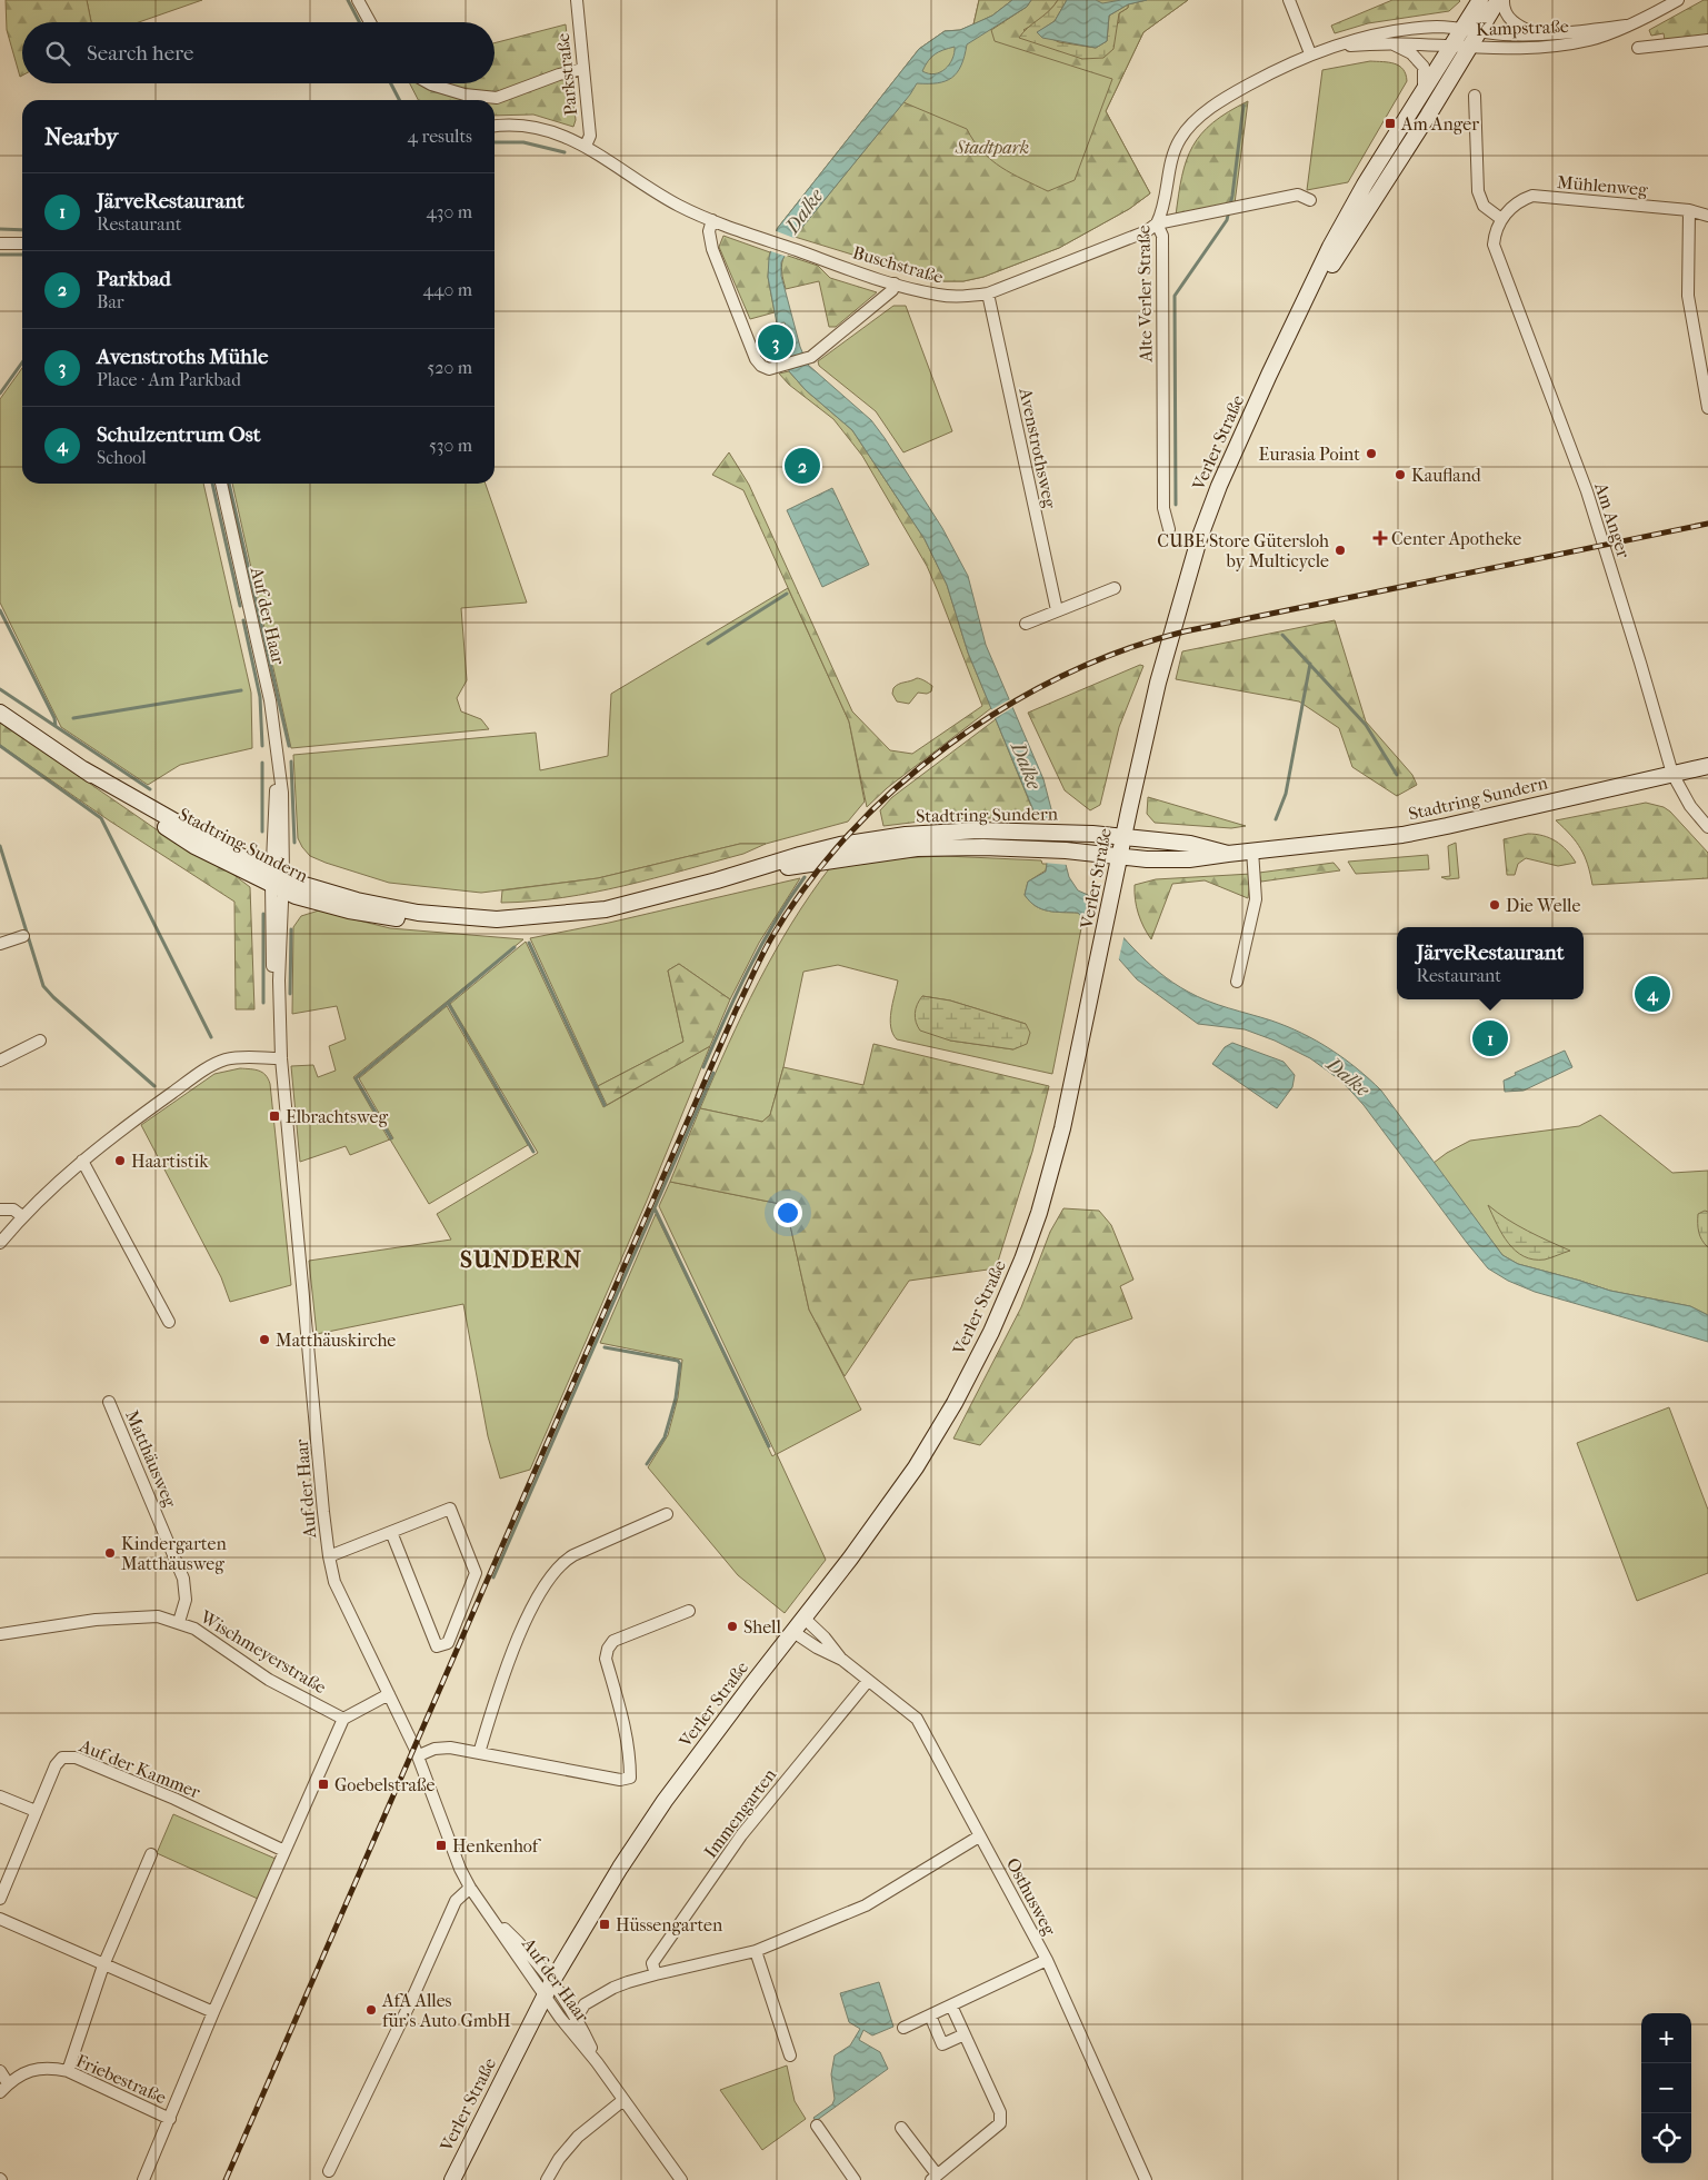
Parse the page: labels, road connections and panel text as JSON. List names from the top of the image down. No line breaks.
{"streets":{"main road":["Verler Straße","Stadtring Sundern"],"street":["Kampstraße","Parkstraße","Mühlenweg","Buschstraße","Alte Verler Straße","Avenstrothsweg","Am Anger","Auf der Haar","Matthäusweg","Wischmeyerstraße","Auf der Kammer","Immengarten","Osthusweg","Friebestraße"]},"crossings":[["Kampstraße","Alte Verler Straße"],["Kampstraße","Verler Straße"],["Parkstraße","Buschstraße"],["Mühlenweg","Am Anger"],["Buschstraße","Alte Verler Straße"],["Buschstraße","Avenstrothsweg"],["Alte Verler Straße","Verler Straße"],["Verler Straße","Auf der Haar"],["Verler Straße","Stadtring Sundern"],["Verler Straße","Osthusweg"],["Am Anger","Stadtring Sundern"],["Auf der Haar","Stadtring Sundern"],["Matthäusweg","Wischmeyerstraße"],["Immengarten","Osthusweg"]],"districts":["SUNDERN"],"water":["Dalke"],"parks":["Stadtpark"],"places":{"transit":["Am Anger","Elbrachtsweg","Goebelstraße","Henkenhof","Hüssengarten"],"other":["Eurasia Point","Kaufland","CUBE Store Gütersloh by Multicycle","Die Welle","Haartistik","Matthäuskirche","Kindergarten Matthäusweg","Shell","AfA Alles für's Auto GmbH"],"health":["Center Apotheke"]},"page":{"search":"Search here","heading":["Nearby","4 results"],"list":[{"mark":"1","name":"JärveRestaurant","note":"Restaurant","value":"430 m"},{"mark":"2","name":"Parkbad","note":"Bar","value":"440 m"},{"mark":"3","name":"Avenstroths Mühle","note":"Place · Am Parkbad","value":"520 m"},{"mark":"4","name":"Schulzentrum Ost","note":"School","value":"530 m"}],"pins":["3","2","4","1"],"popup":["JärveRestaurant","Restaurant"],"map_buttons":["+","−"]}}
